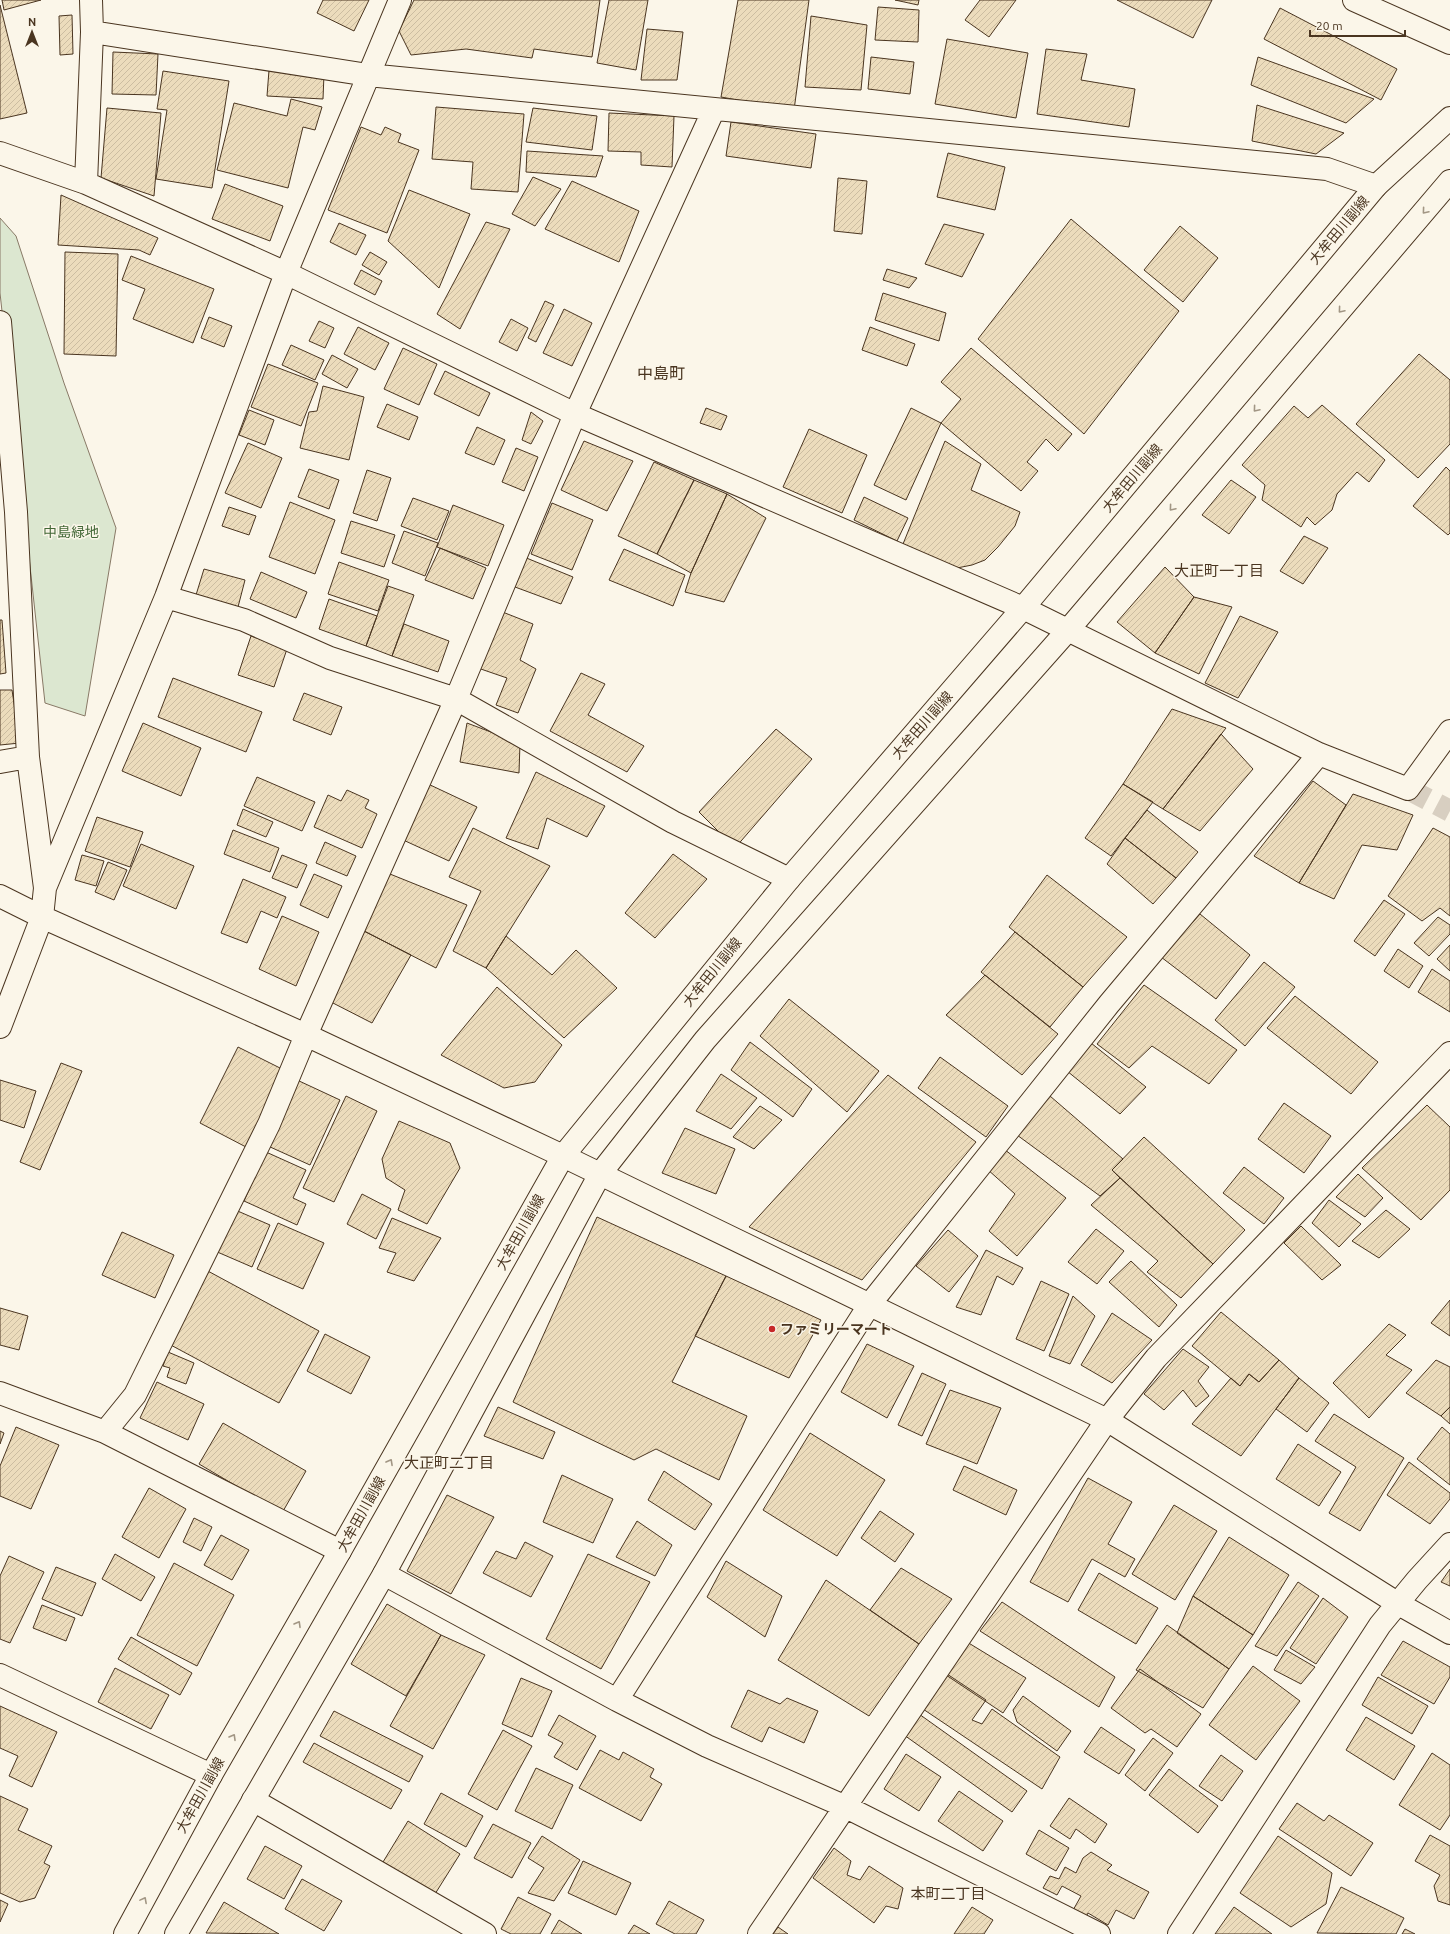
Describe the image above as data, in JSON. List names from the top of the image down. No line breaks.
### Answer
{"streets":{"street":["大牟田川副線"]},"districts":["中島町","大正町一丁目","大正町二丁目","本町二丁目"],"parks":["中島緑地"],"places":["ファミリーマート"],"scale_bar":"20 m","north":"top"}
